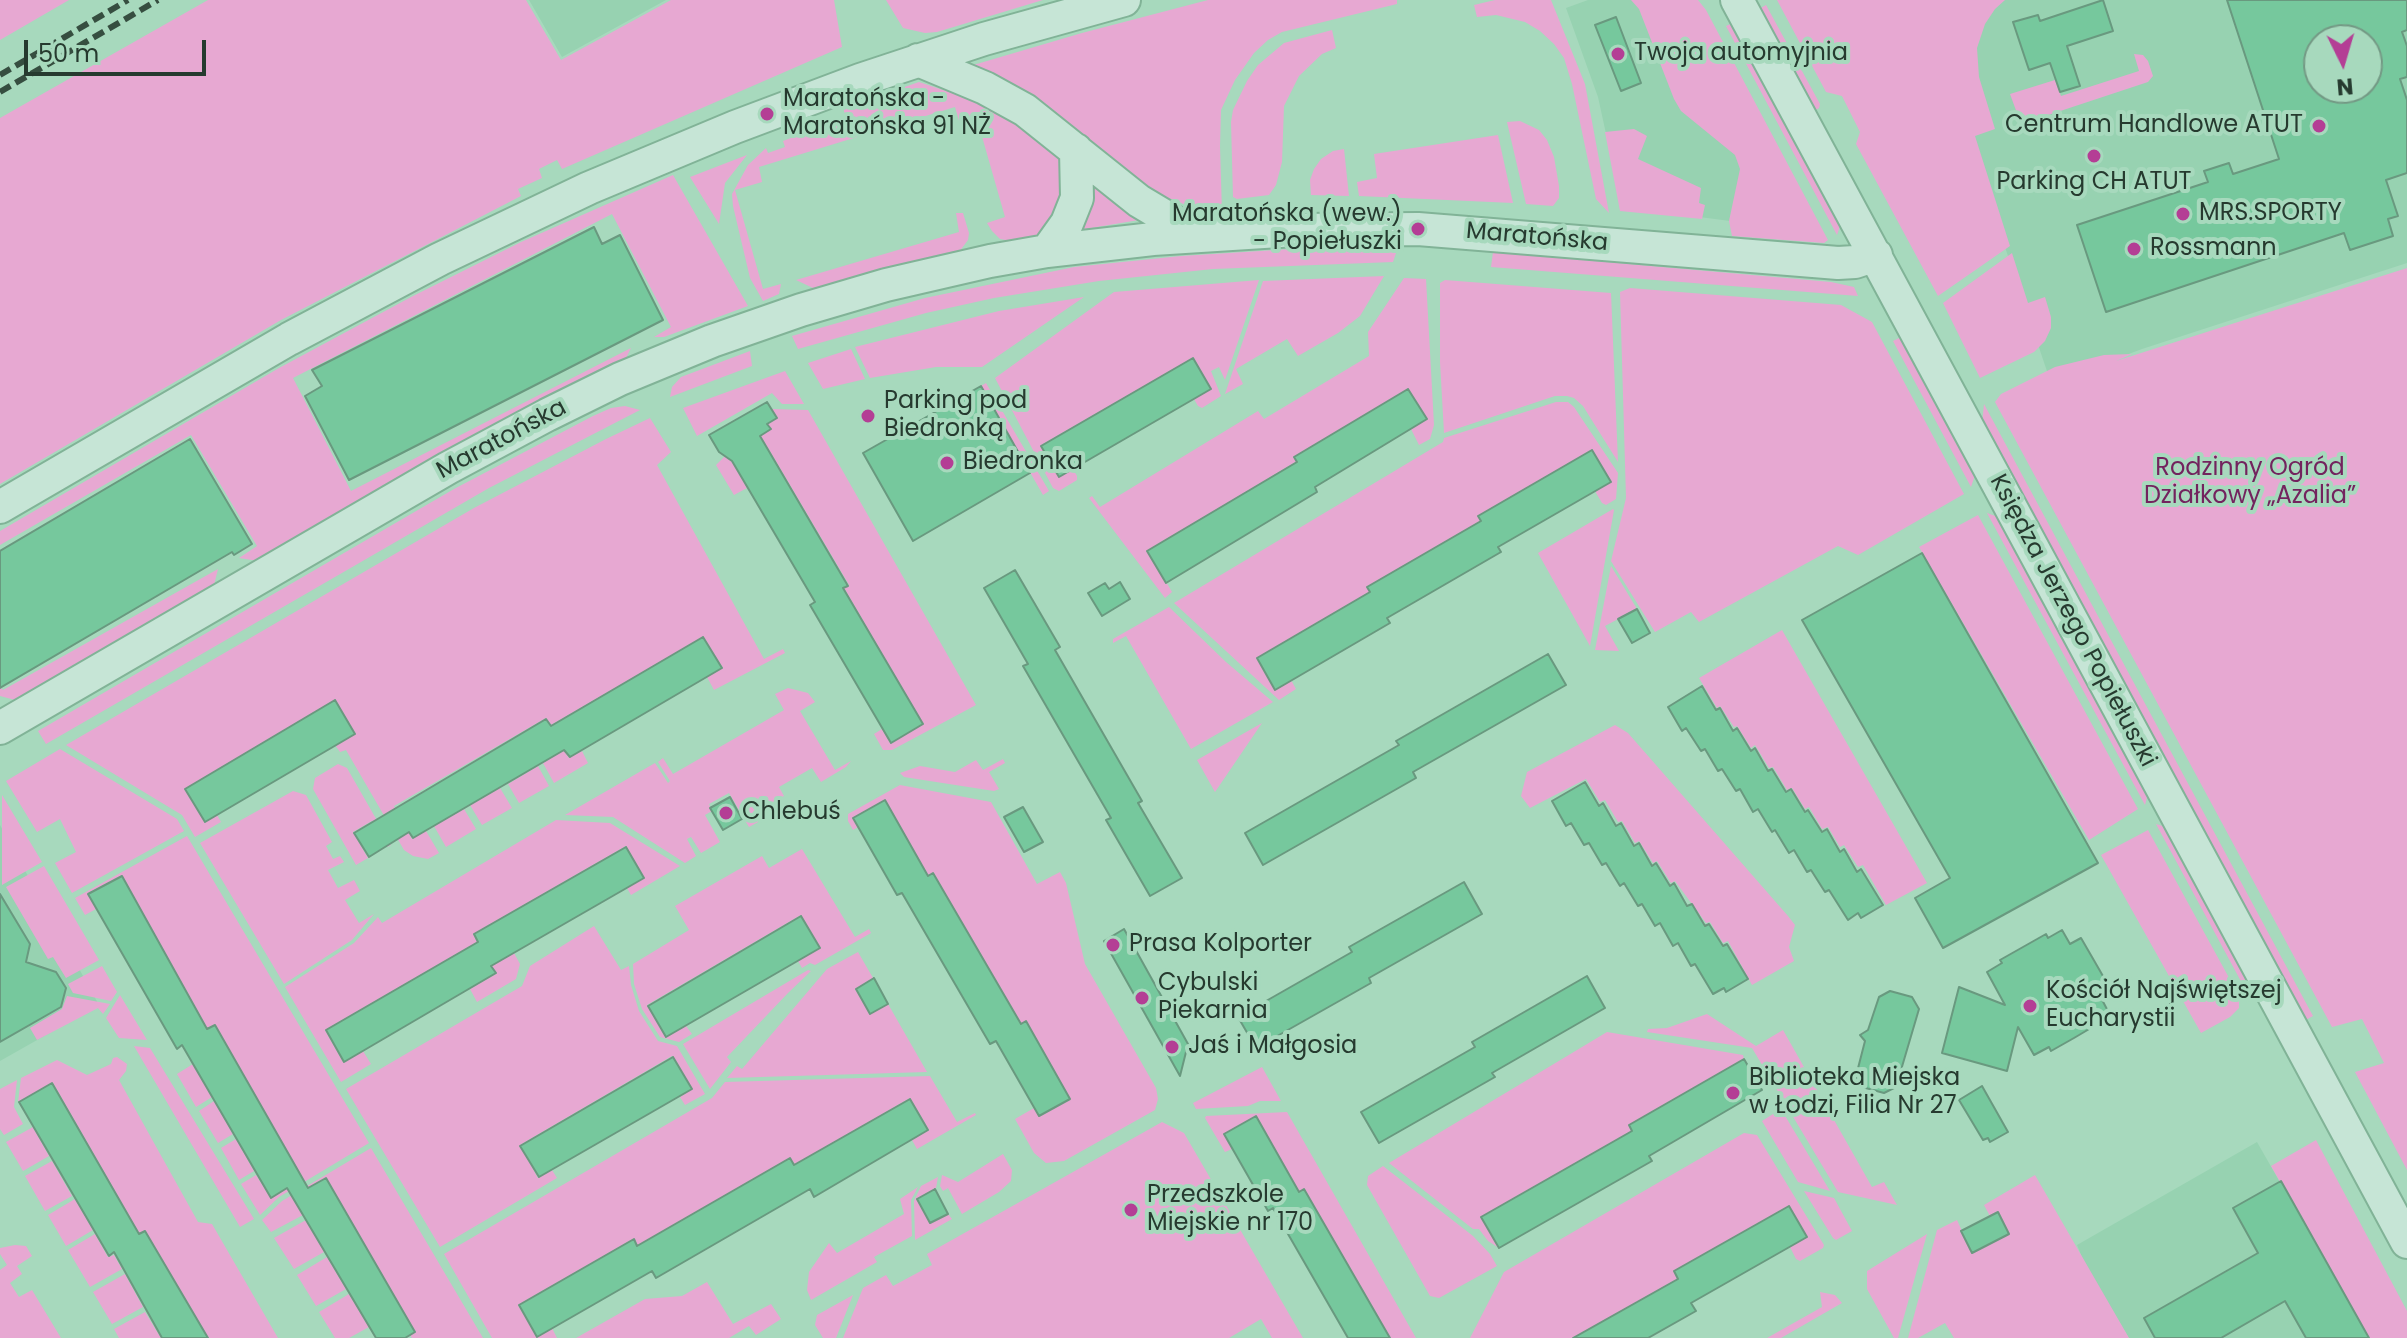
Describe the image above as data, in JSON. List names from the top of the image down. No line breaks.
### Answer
{"streets":{"street":["Maratońska","Księdza Jerzego Popiełuszki"]},"crossings":[["Maratońska","Księdza Jerzego Popiełuszki"]],"parks":["Rodzinny Ogród Działkowy „Azalia”"],"places":["Twoja automyjnia","Maratońska - Maratońska 91 NŻ","Centrum Handlowe ATUT","Parking CH ATUT","MRS.SPORTY","Maratońska (wew.) - Popiełuszki","Rossmann","Parking pod Biedronką","Biedronka","Chlebuś","Prasa Kolporter","Cybulski Piekarnia","Kościół Najświętszej Eucharystii","Jaś i Małgosia","Biblioteka Miejska w Łodzi, Filia Nr 27","Przedszkole Miejskie nr 170"],"scale_bar":"50 m","north":"bottom"}
